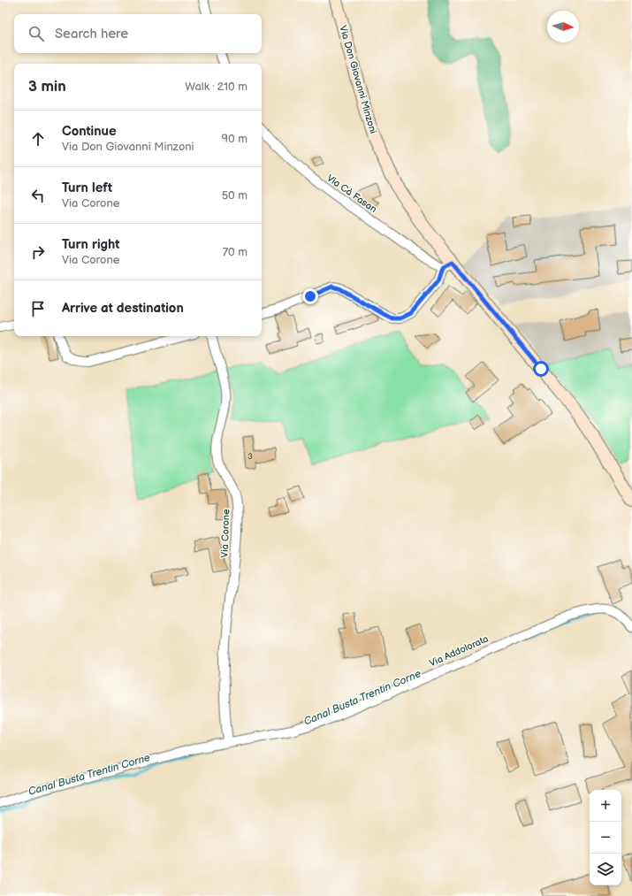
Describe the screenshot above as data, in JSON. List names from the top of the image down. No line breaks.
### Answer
{"streets":{"street":["Via Don Giovanni Minzoni","Via Cà Fasan","Via Corone","Via Addolorata"]},"crossings":[["Via Don Giovanni Minzoni","Via Cà Fasan"],["Via Corone","Via Addolorata"]],"water":["Canal Busta Trentin Corne"],"house_numbers":["3"],"north":"right","page":{"search":"Search here","heading":["3 min","Walk · 210 m"],"list":[["Continue","Via Don Giovanni Minzoni","90 m"],["Turn left","Via Corone","50 m"],["Turn right","Via Corone","70 m"],"Arrive at destination"],"map_buttons":["+","−"]}}
